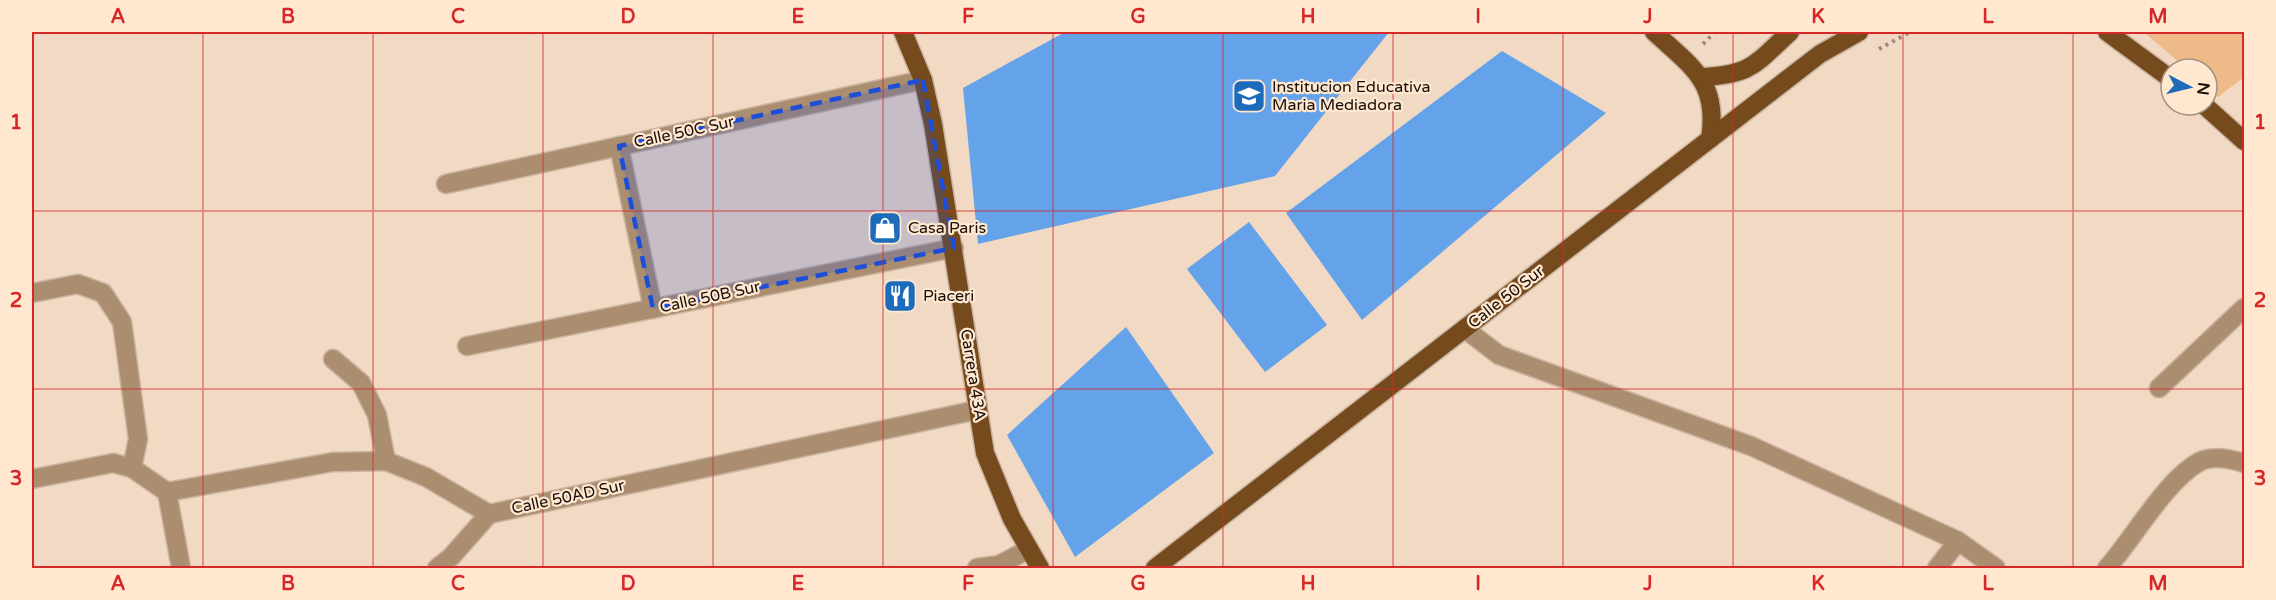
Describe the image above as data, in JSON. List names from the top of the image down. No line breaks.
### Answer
{"streets":{"main road":["Calle 50 Sur","Carrera 43A"],"street":["Calle 50C Sur","Calle 50B Sur","Calle 50AD Sur"]},"crossings":[["Calle 50C Sur","Carrera 43A"],["Calle 50B Sur","Carrera 43A"],["Carrera 43A","Calle 50AD Sur"]],"places":{"school or university":["Institucion Educativa Maria Mediadora"],"shop":["Casa Paris"],"restaurant":["Piaceri"]},"north":"right","grid":{"columns":["A","B","C","D","E","F","G","H","I","J","K","L","M"],"rows":["1","2","3"]}}
